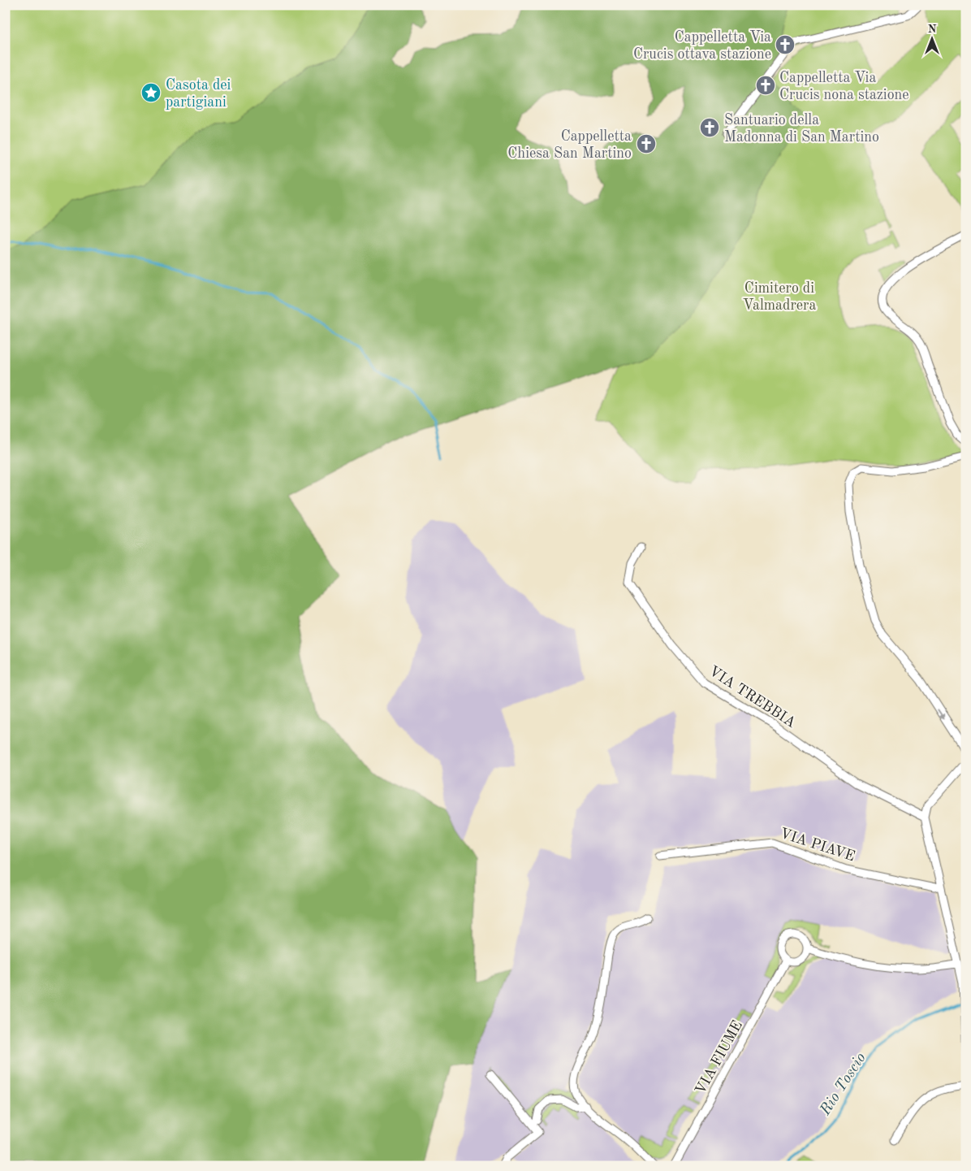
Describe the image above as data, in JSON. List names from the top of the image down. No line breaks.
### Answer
{"streets":{"street":["VIA TREBBIA","VIA PIAVE","VIA FIUME"]},"water":["Rio Toscio"],"parks":["Cimitero di Valmadrera"],"places":{"church":["Cappelletta Via Crucis ottava stazione","Cappelletta Via Crucis nona stazione","Santuario della Madonna di San Martino","Cappelletta Chiesa San Martino"],"place":["Casota dei partigiani"]},"north":"top"}
